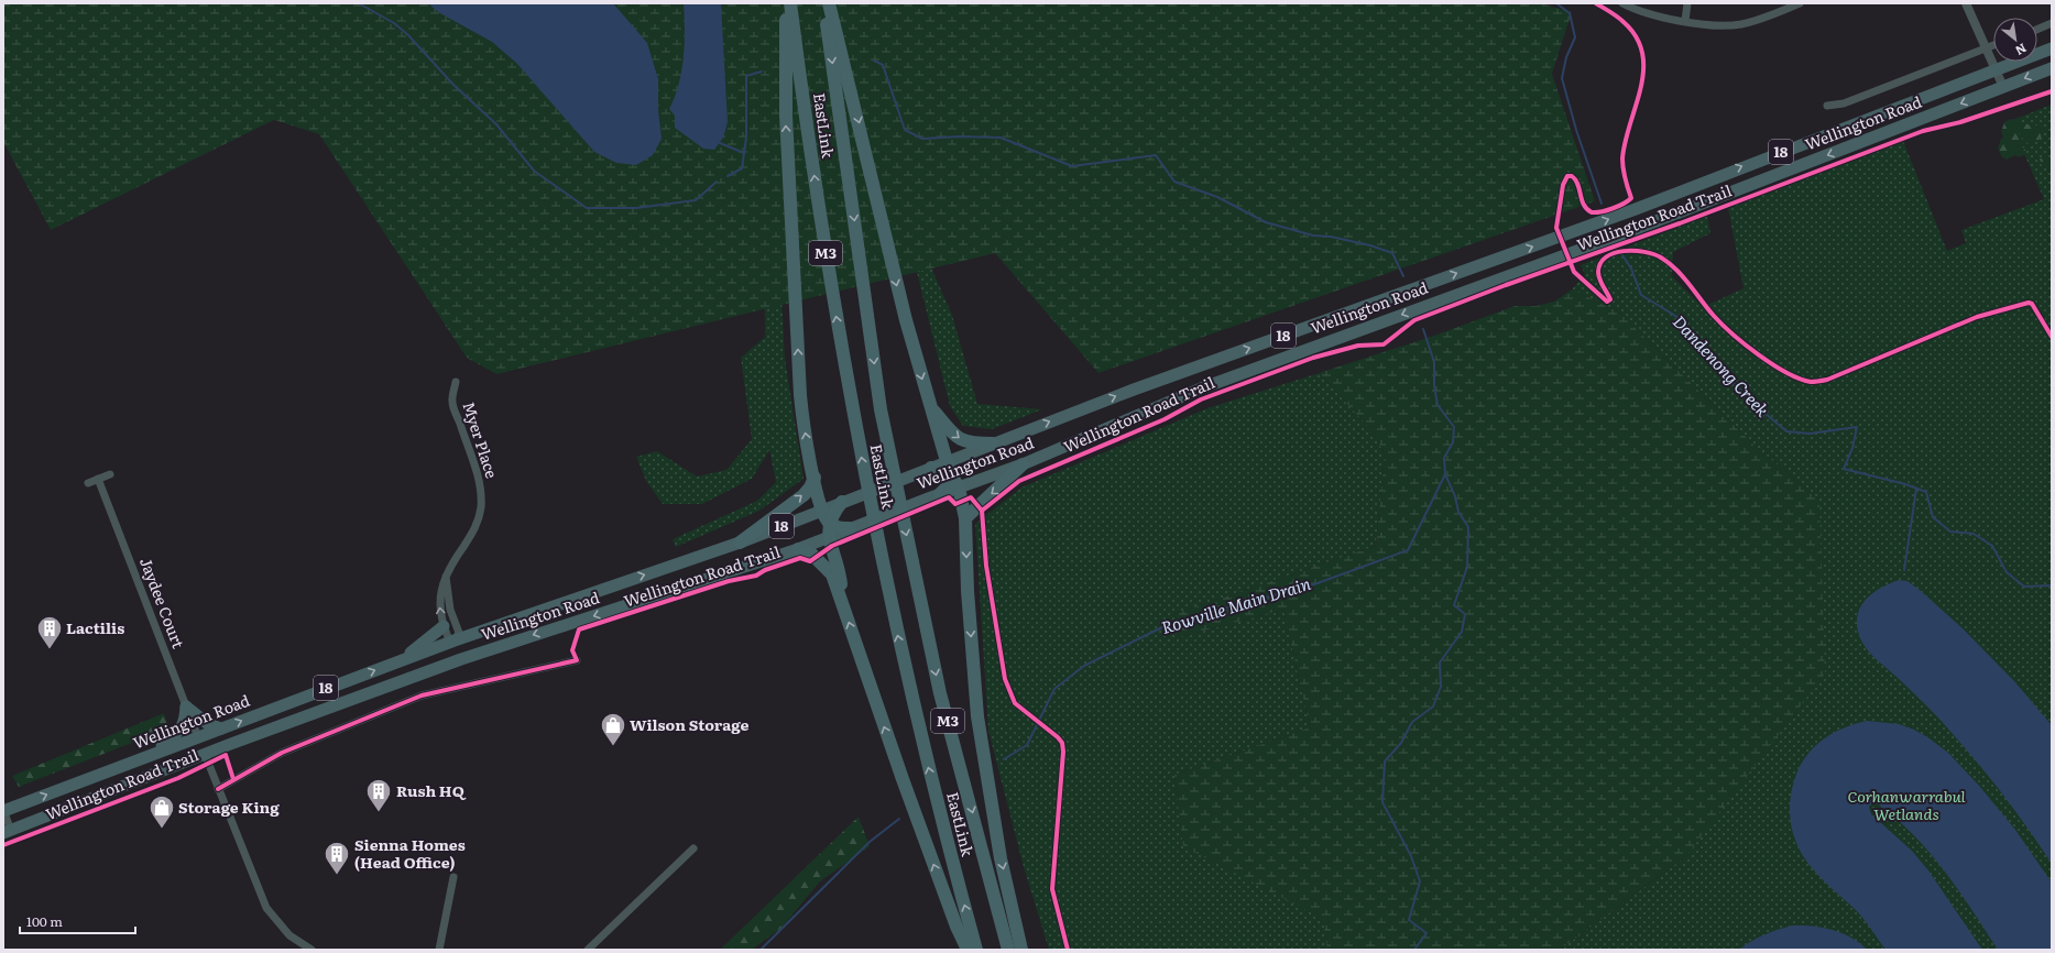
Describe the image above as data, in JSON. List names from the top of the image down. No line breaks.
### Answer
{"streets":{"highway":["Wellington Road","EastLink","18","M3"],"street":["Myer Place","Jaydee Court"],"cycle path":["Wellington Road Trail"]},"crossings":[["Wellington Road","Jaydee Court"]],"water":["Dandenong Creek","Rowville Main Drain"],"parks":["Corhanwarrabul Wetlands"],"places":{"building":["Lactilis","Rush HQ","Sienna Homes (Head Office)"],"shop":["Wilson Storage","Storage King"]},"scale_bar":"100 m","north":"bottom right"}
